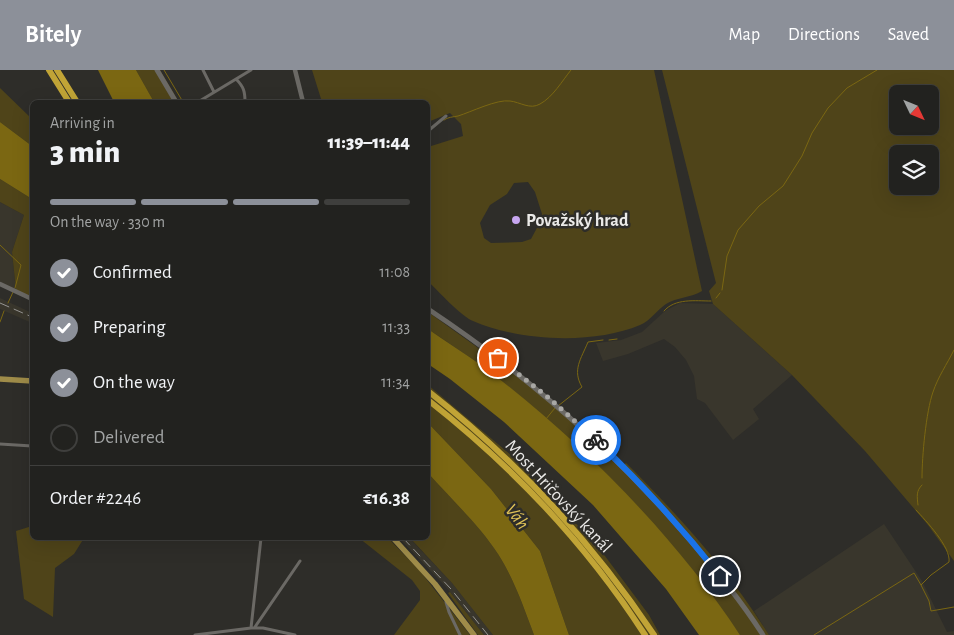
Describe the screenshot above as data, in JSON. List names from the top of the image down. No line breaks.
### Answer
{"streets":{"highway":["Most Hričovský kanál"]},"water":["Váh"],"places":["Považský hrad"],"north":"bottom right","page":{"header":"Bitely","nav":["Map","Directions","Saved"],"heading":["3 min","Arriving in","11:39–11:44"],"panel":["Order #2246","€16.38"],"bar":"On the way · 330 m","list":[["Confirmed","11:08"],["Preparing","11:33"],["On the way","11:34"],"Delivered"]}}
